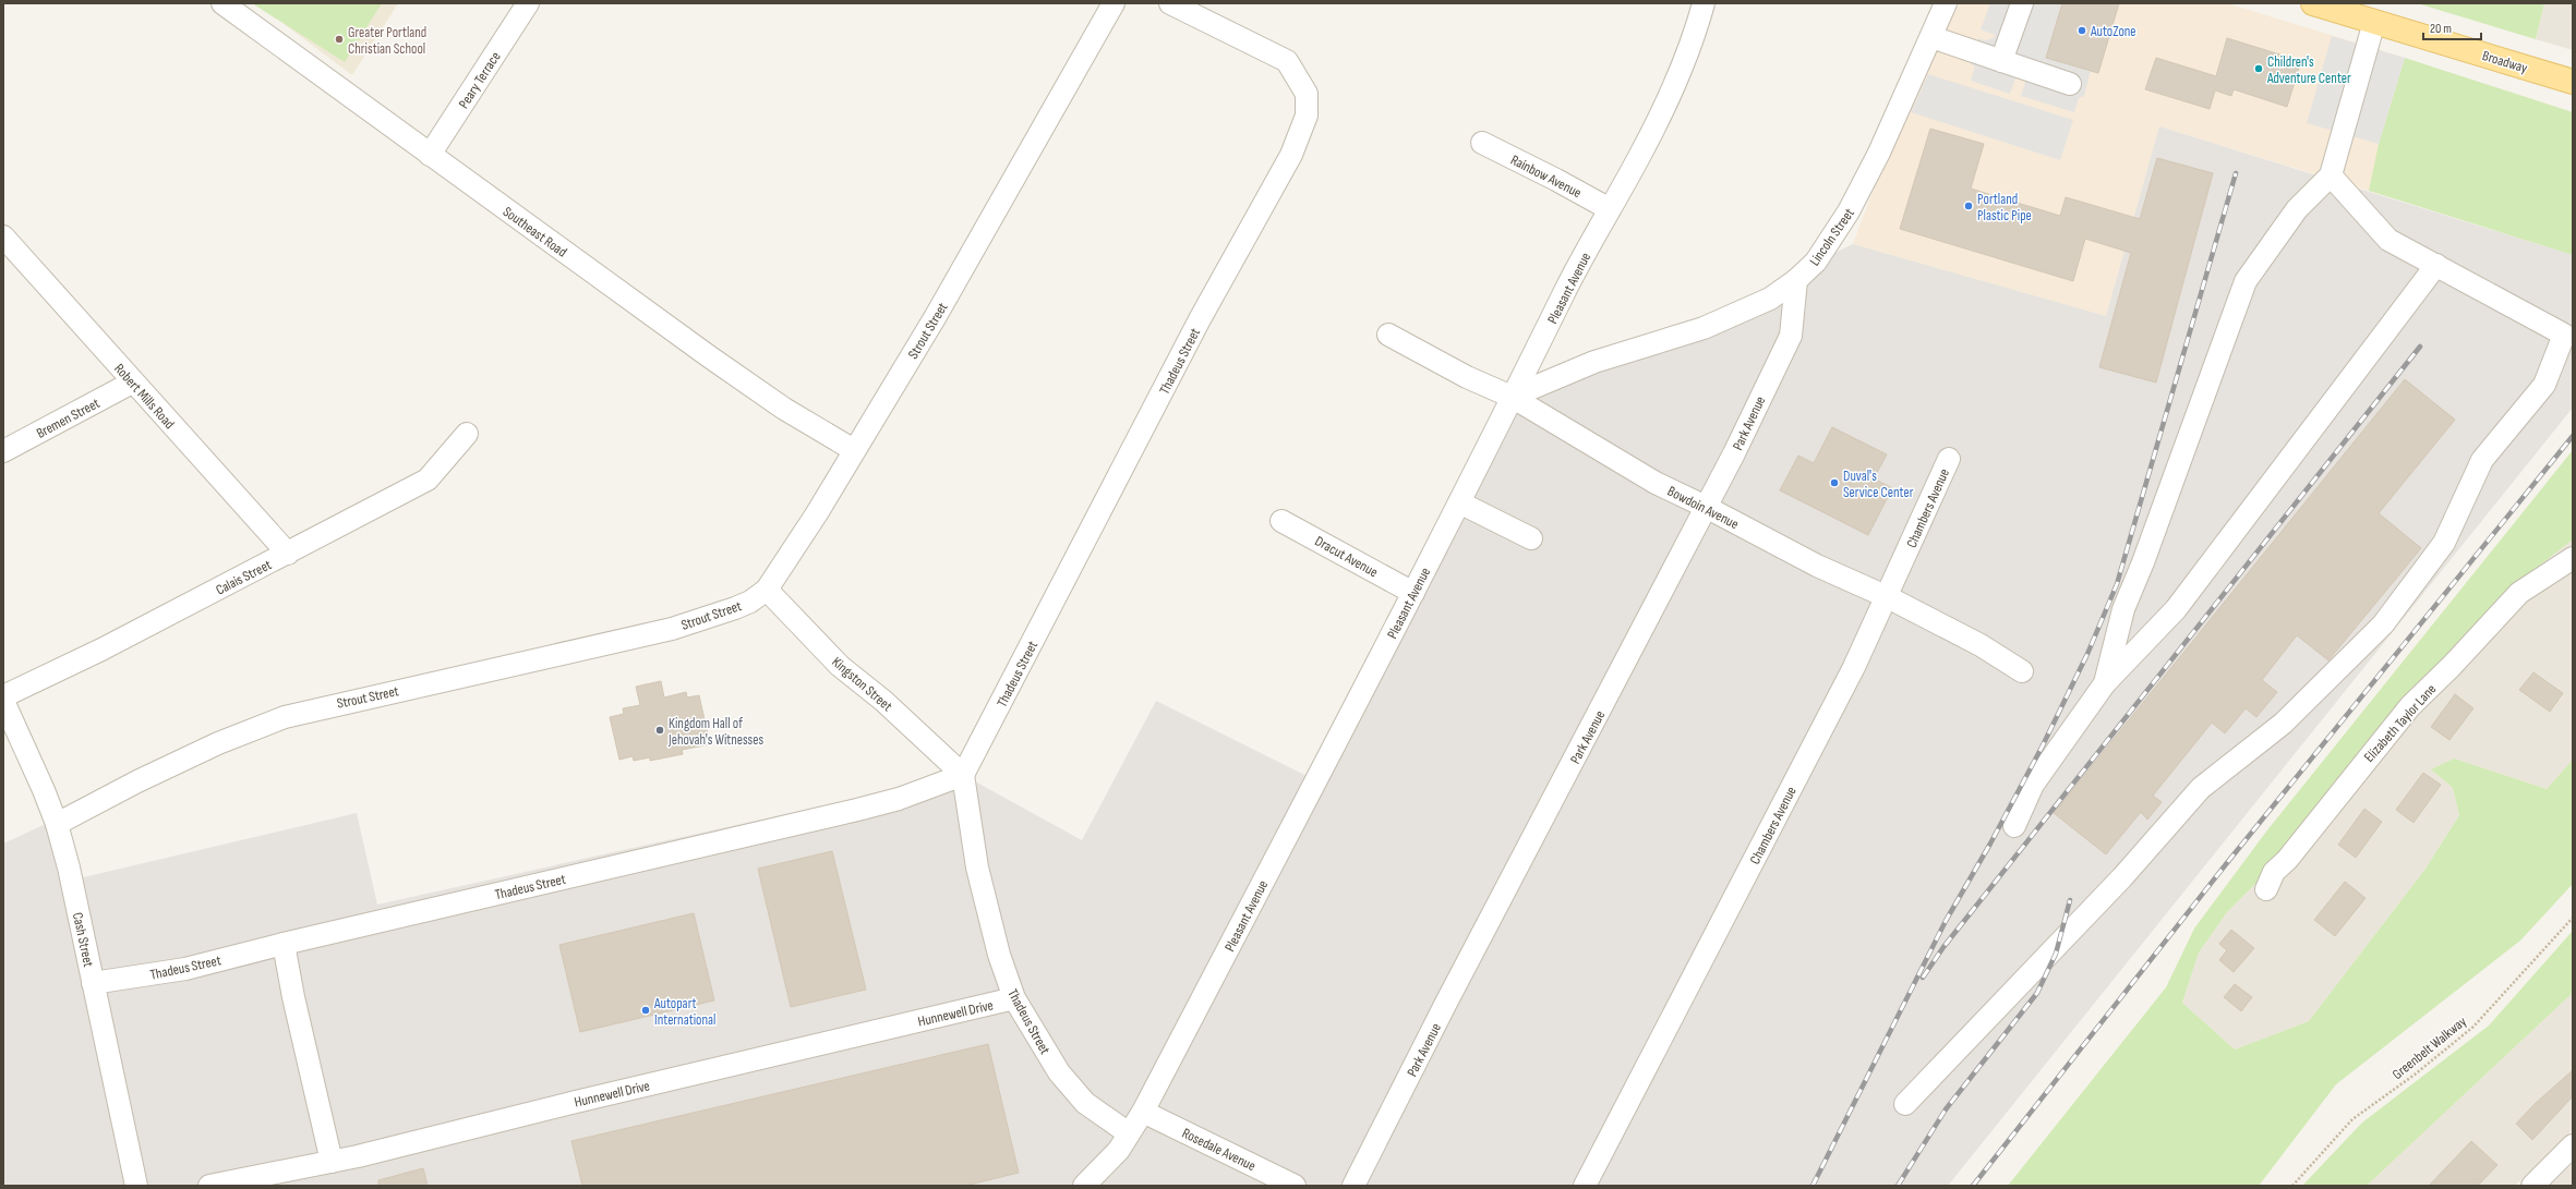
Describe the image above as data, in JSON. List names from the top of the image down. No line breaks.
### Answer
{"streets":{"main road":["Broadway"],"street":["Peary Terrace","Rainbow Avenue","Southeast Road","Lincoln Street","Pleasant Avenue","Strout Street","Thadeus Street","Robert Mills Road","Bremen Street","Park Avenue","Bowdoin Avenue","Chambers Avenue","Dracut Avenue","Calais Street","Kingston Street","Elizabeth Taylor Lane","Cash Street","Hunnewell Drive","Rosedale Avenue"],"path":["Greenbelt Walkway"]},"crossings":[["Peary Terrace","Southeast Road"],["Rainbow Avenue","Pleasant Avenue"],["Southeast Road","Strout Street"],["Lincoln Street","Pleasant Avenue"],["Lincoln Street","Park Avenue"],["Lincoln Street","Bowdoin Avenue"],["Pleasant Avenue","Thadeus Street"],["Pleasant Avenue","Bowdoin Avenue"],["Pleasant Avenue","Dracut Avenue"],["Pleasant Avenue","Rosedale Avenue"],["Strout Street","Kingston Street"],["Strout Street","Cash Street"],["Thadeus Street","Kingston Street"],["Thadeus Street","Cash Street"],["Thadeus Street","Hunnewell Drive"],["Robert Mills Road","Bremen Street"],["Robert Mills Road","Calais Street"],["Park Avenue","Bowdoin Avenue"],["Bowdoin Avenue","Chambers Avenue"]],"places":["AutoZone","Greater Portland Christian School","Children's Adventure Center","Portland Plastic Pipe","Duval's Service Center","Kingdom Hall of Jehovah's Witnesses","Autopart International"],"scale_bar":"20 m"}
